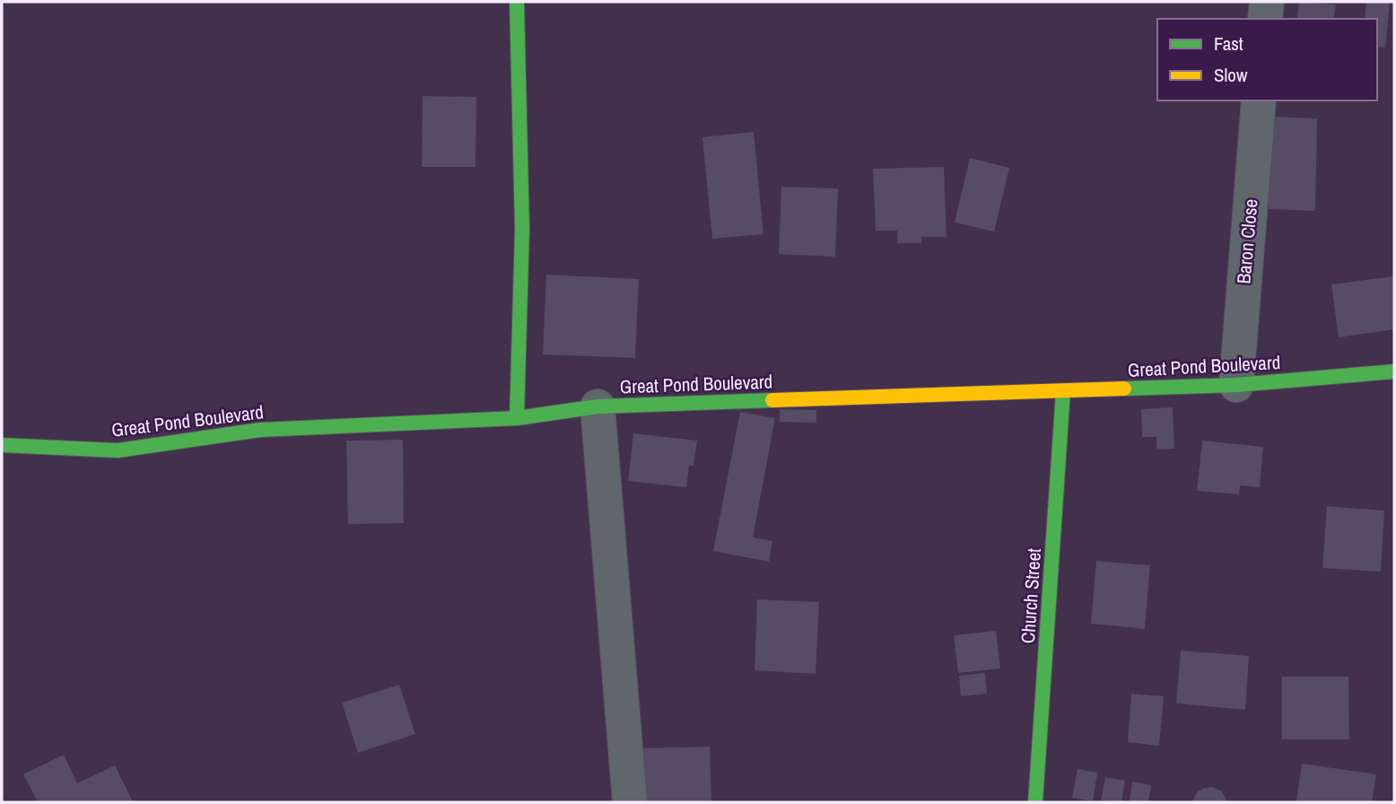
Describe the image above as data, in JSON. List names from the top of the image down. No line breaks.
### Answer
{"streets":{"street":["Baron Close","Great Pond Boulevard","Church Street"]},"crossings":[["Baron Close","Great Pond Boulevard"],["Great Pond Boulevard","Church Street"]],"legend":["Fast","Slow"]}
